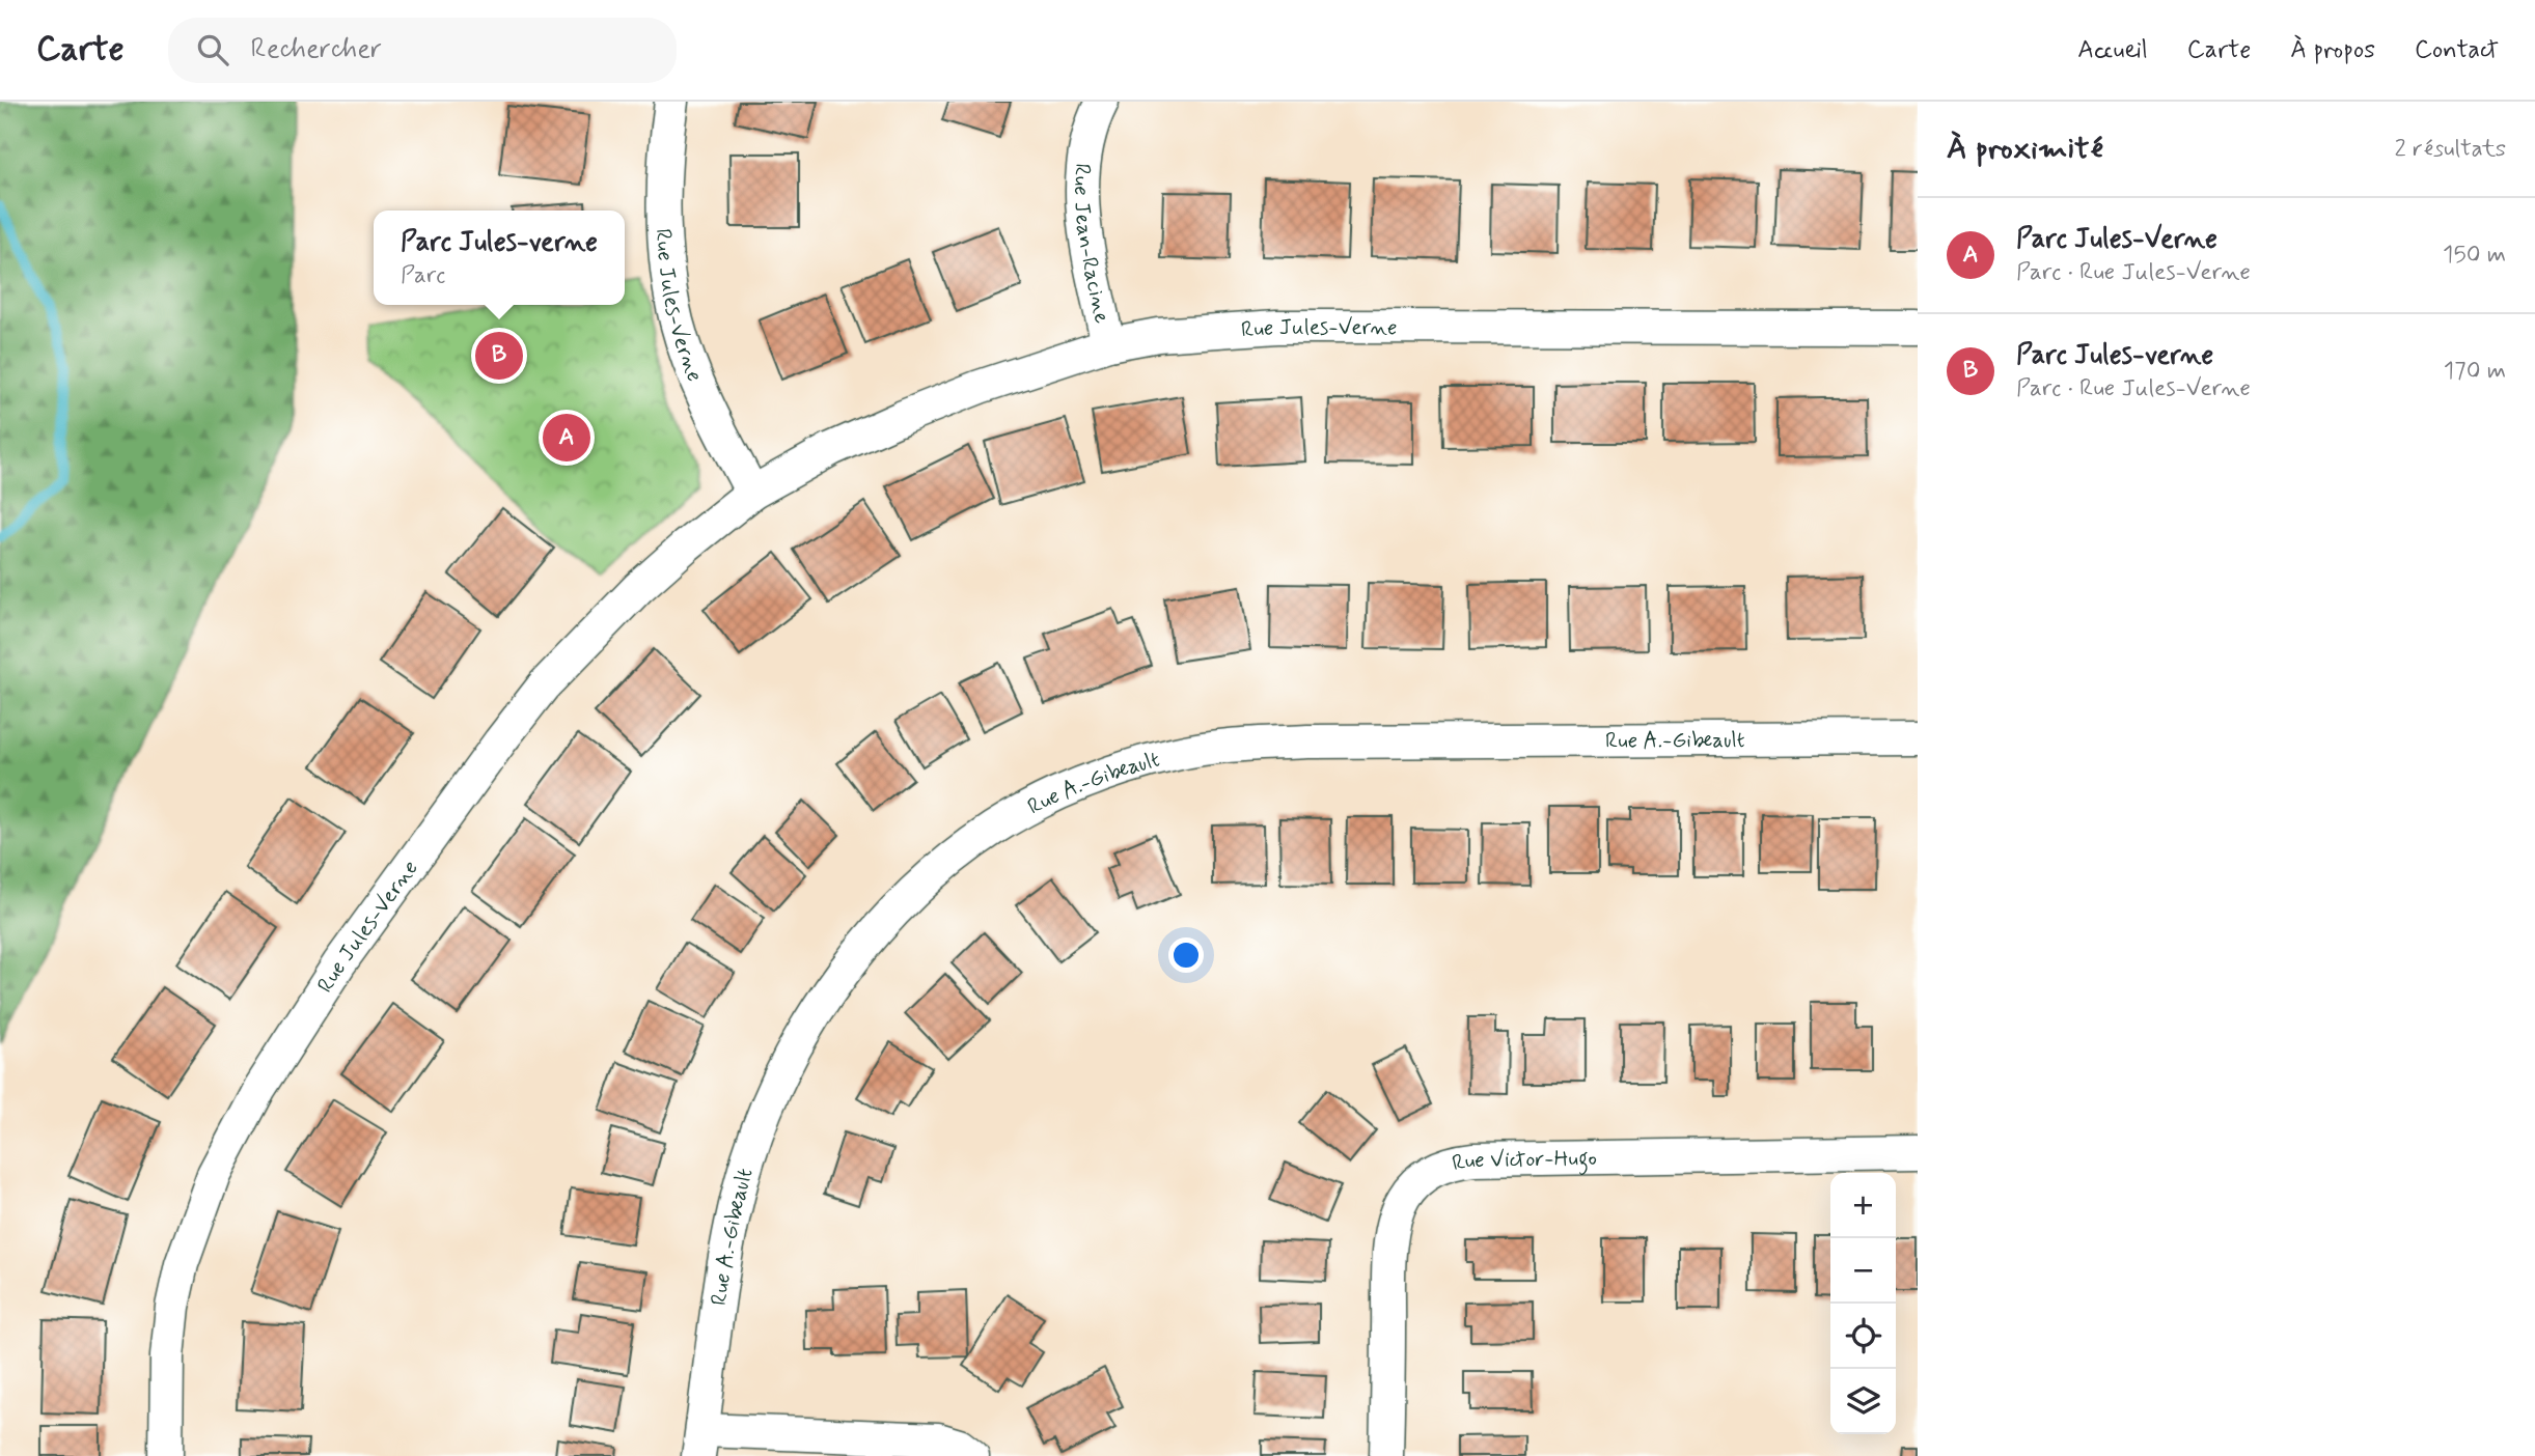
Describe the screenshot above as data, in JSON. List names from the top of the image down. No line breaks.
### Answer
{"streets":{"street":["Rue Jean-Racine","Rue Jules-Verne","Rue A.-Gibeault","Rue Victor-Hugo"]},"crossings":[["Rue Jean-Racine","Rue Jules-Verne"]],"page":{"header":"Carte","search":"Rechercher","nav":["Accueil","Carte","À propos","Contact"],"heading":["À proximité","2 résultats"],"list":[{"mark":"A","name":"Parc Jules-Verne","note":"Parc · Rue Jules-Verne","value":"150 m"},{"mark":"B","name":"Parc Jules-verne","note":"Parc · Rue Jules-Verne","value":"170 m"}],"popup":["Parc Jules-verne","Parc"],"pins":["B","A"],"map_buttons":["+","−"]}}
